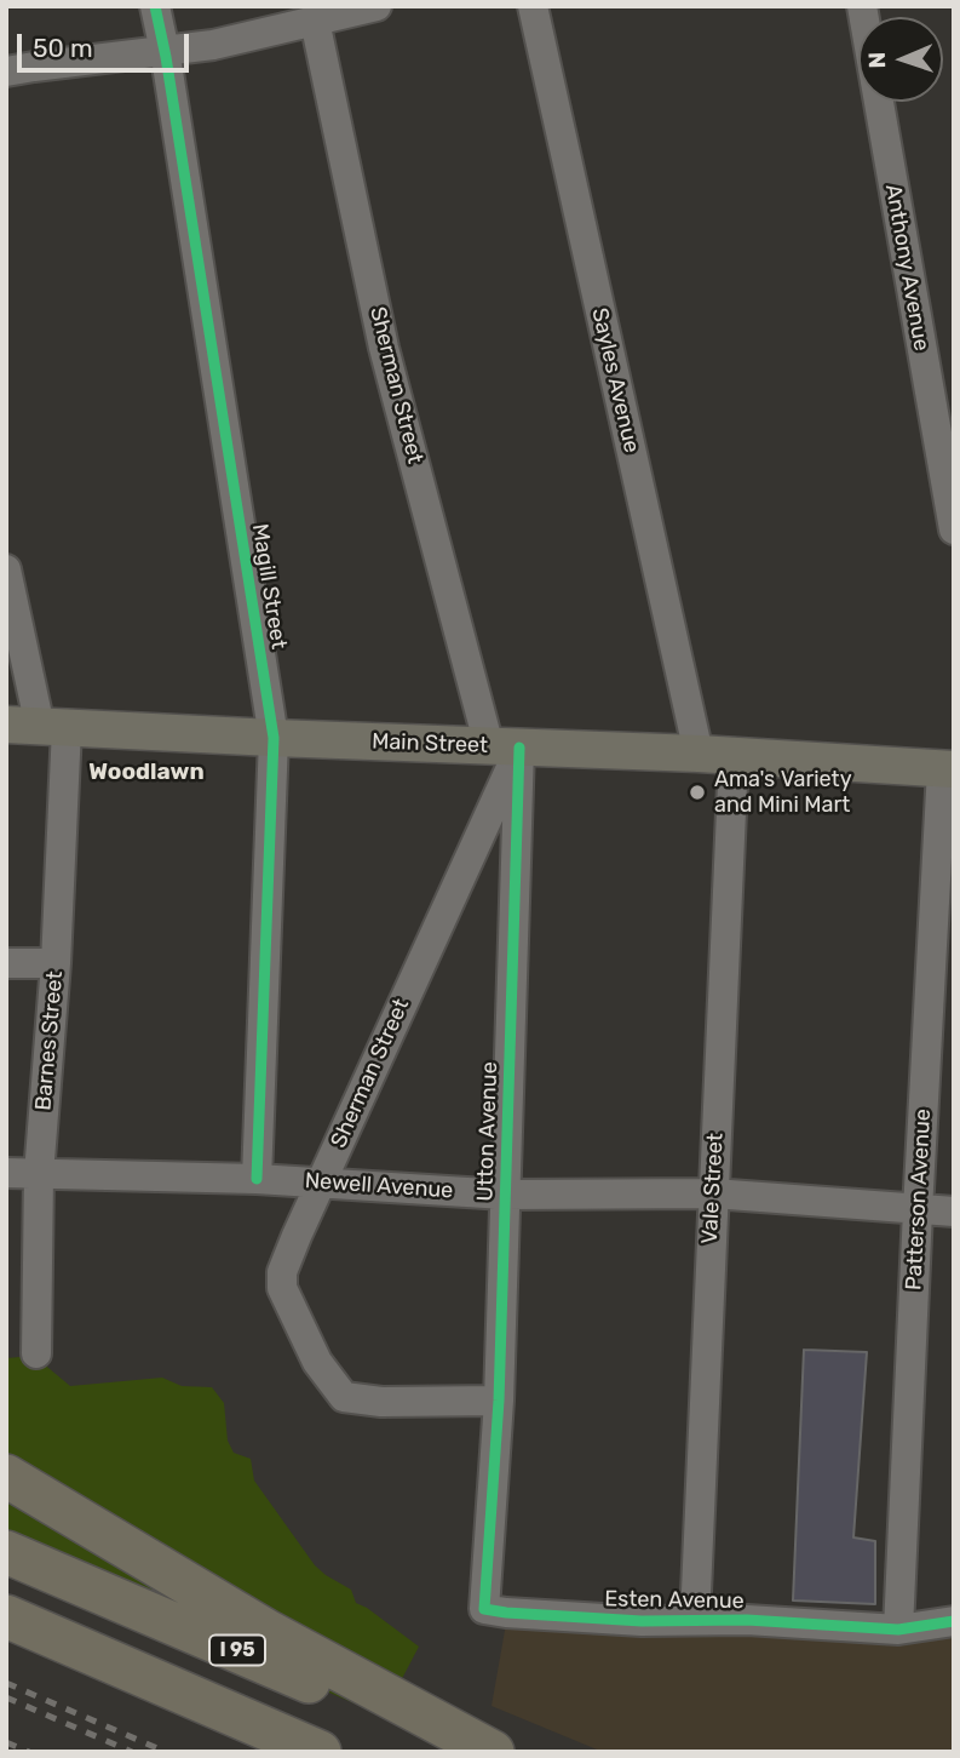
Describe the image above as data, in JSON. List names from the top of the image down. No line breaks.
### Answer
{"streets":{"highway":["I 95"],"main road":["Main Street"],"street":["Anthony Avenue","Sayles Avenue","Sherman Street","Magill Street","Barnes Street","Utton Avenue","Newell Avenue","Vale Street","Patterson Avenue","Esten Avenue"]},"crossings":[["Sayles Avenue","Main Street"],["Sayles Avenue","Vale Street"],["Sherman Street","Main Street"],["Sherman Street","Utton Avenue"],["Sherman Street","Newell Avenue"],["Magill Street","Main Street"],["Magill Street","Newell Avenue"],["Main Street","Barnes Street"],["Main Street","Utton Avenue"],["Main Street","Vale Street"],["Main Street","Patterson Avenue"],["Barnes Street","Newell Avenue"],["Utton Avenue","Newell Avenue"],["Utton Avenue","Esten Avenue"],["Newell Avenue","Vale Street"],["Newell Avenue","Patterson Avenue"],["Vale Street","Esten Avenue"],["Patterson Avenue","Esten Avenue"]],"districts":["Woodlawn"],"places":["Ama's Variety and Mini Mart"],"scale_bar":"50 m","north":"left"}
